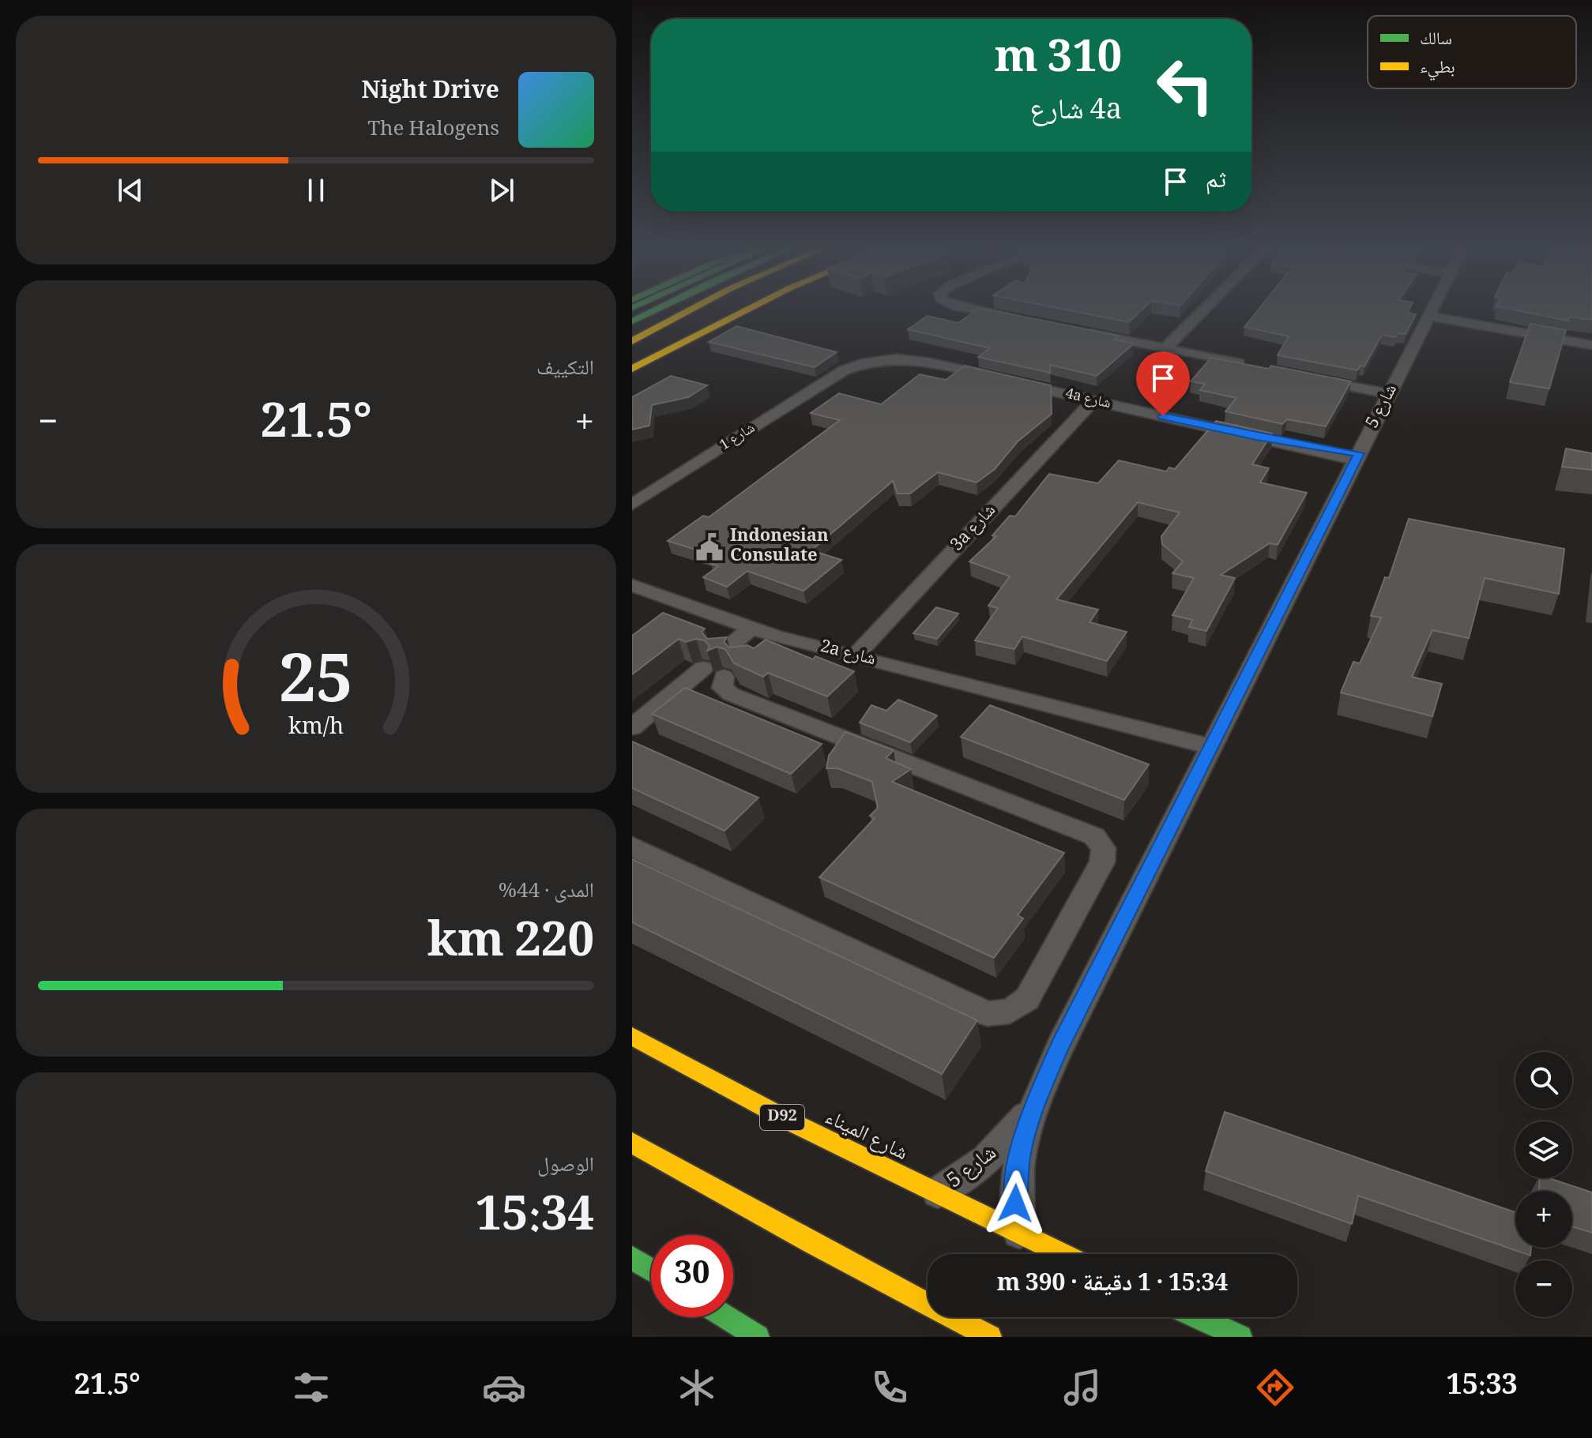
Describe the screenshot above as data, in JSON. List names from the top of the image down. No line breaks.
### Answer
{"streets":{"main road":["D92","شارع الميناء"],"street":["4a شارع","شارع 5","شارع 1","3a شارع","2a شارع"]},"crossings":[["4a شارع","شارع 5"],["4a شارع","شارع 1"],["4a شارع","3a شارع"],["شارع 5","2a شارع"],["شارع 5","شارع الميناء"],["3a شارع","2a شارع"]],"places":{"public building":["Indonesian Consulate"]},"legend":["سالك","بطيء"],"page":{"turn":["310 m","4a شارع"],"song":["Night Drive","The Halogens"],"then":"ثم","tile":["التكييف",["المدى · 44%","220 km"],["الوصول","15:34"]],"heat":["−","21.5°","+"],"map_buttons":["+","−"],"limit":"30","trip":"15:34 · 1 دقيقة · 390 m","tabs":["15:33","21.5°"],"gauge":["25","km/h"]}}
